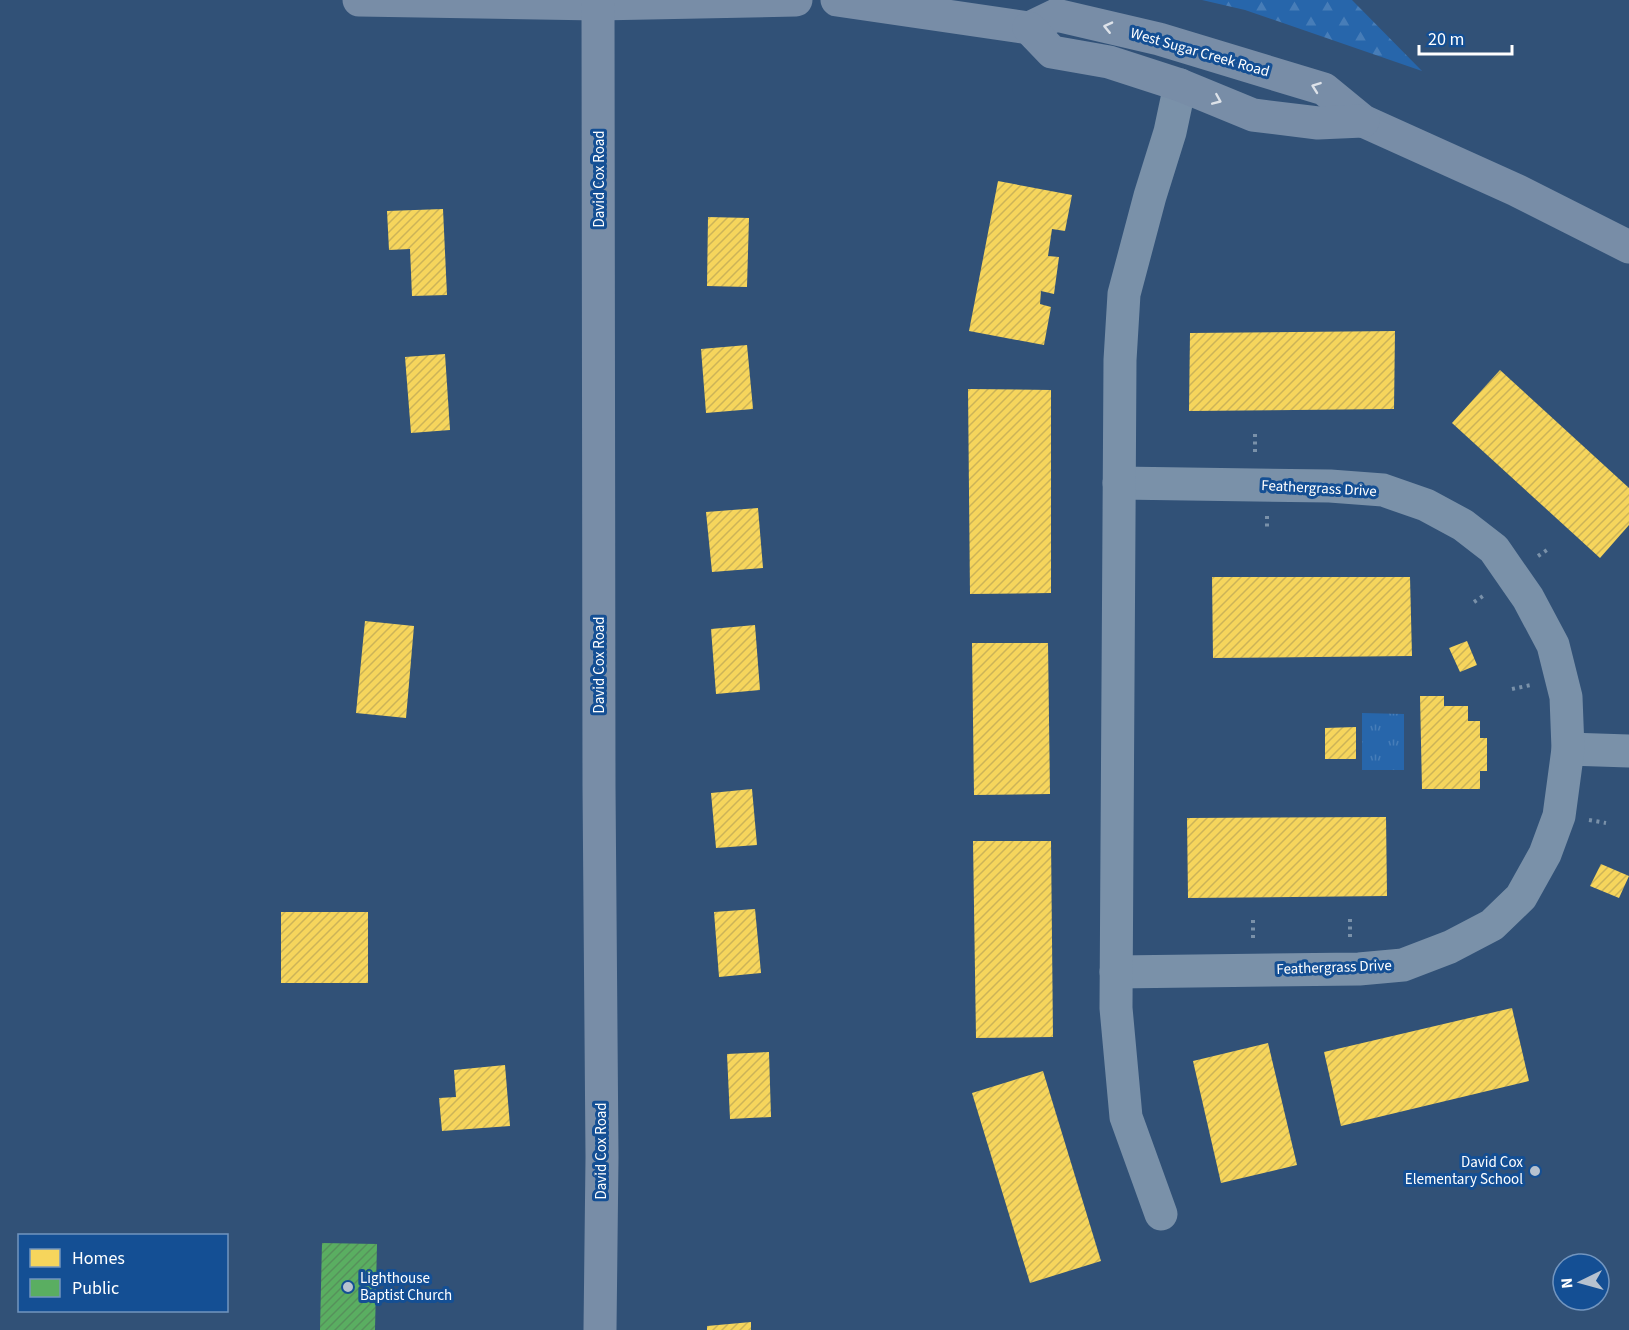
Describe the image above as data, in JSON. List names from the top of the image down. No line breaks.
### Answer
{"streets":{"main road":["West Sugar Creek Road","David Cox Road"],"street":["Feathergrass Drive"]},"places":["David Cox Elementary School","Lighthouse Baptist Church"],"legend":["Homes","Public"],"scale_bar":"20 m","north":"left"}
